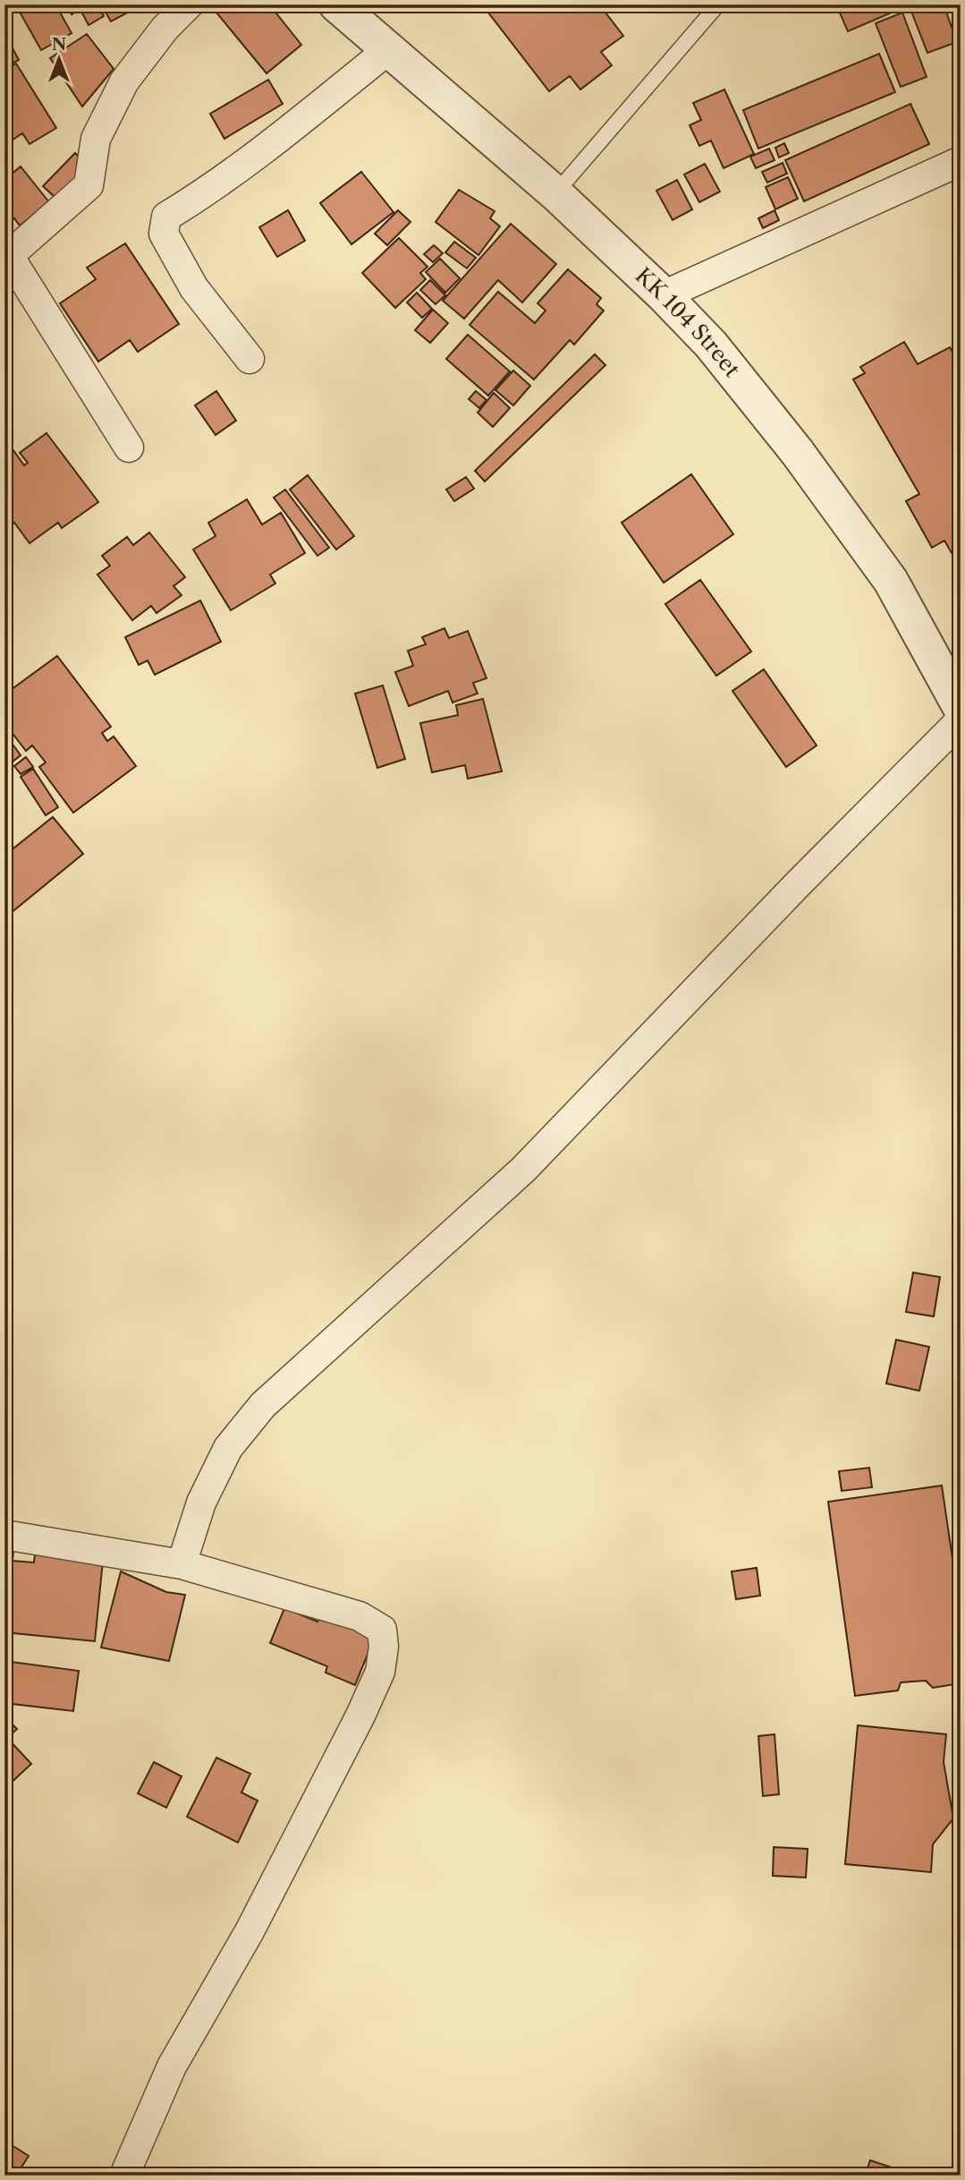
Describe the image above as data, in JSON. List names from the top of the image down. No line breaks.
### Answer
{"streets":{"street":["KK 104 Street"]},"north":"top"}
